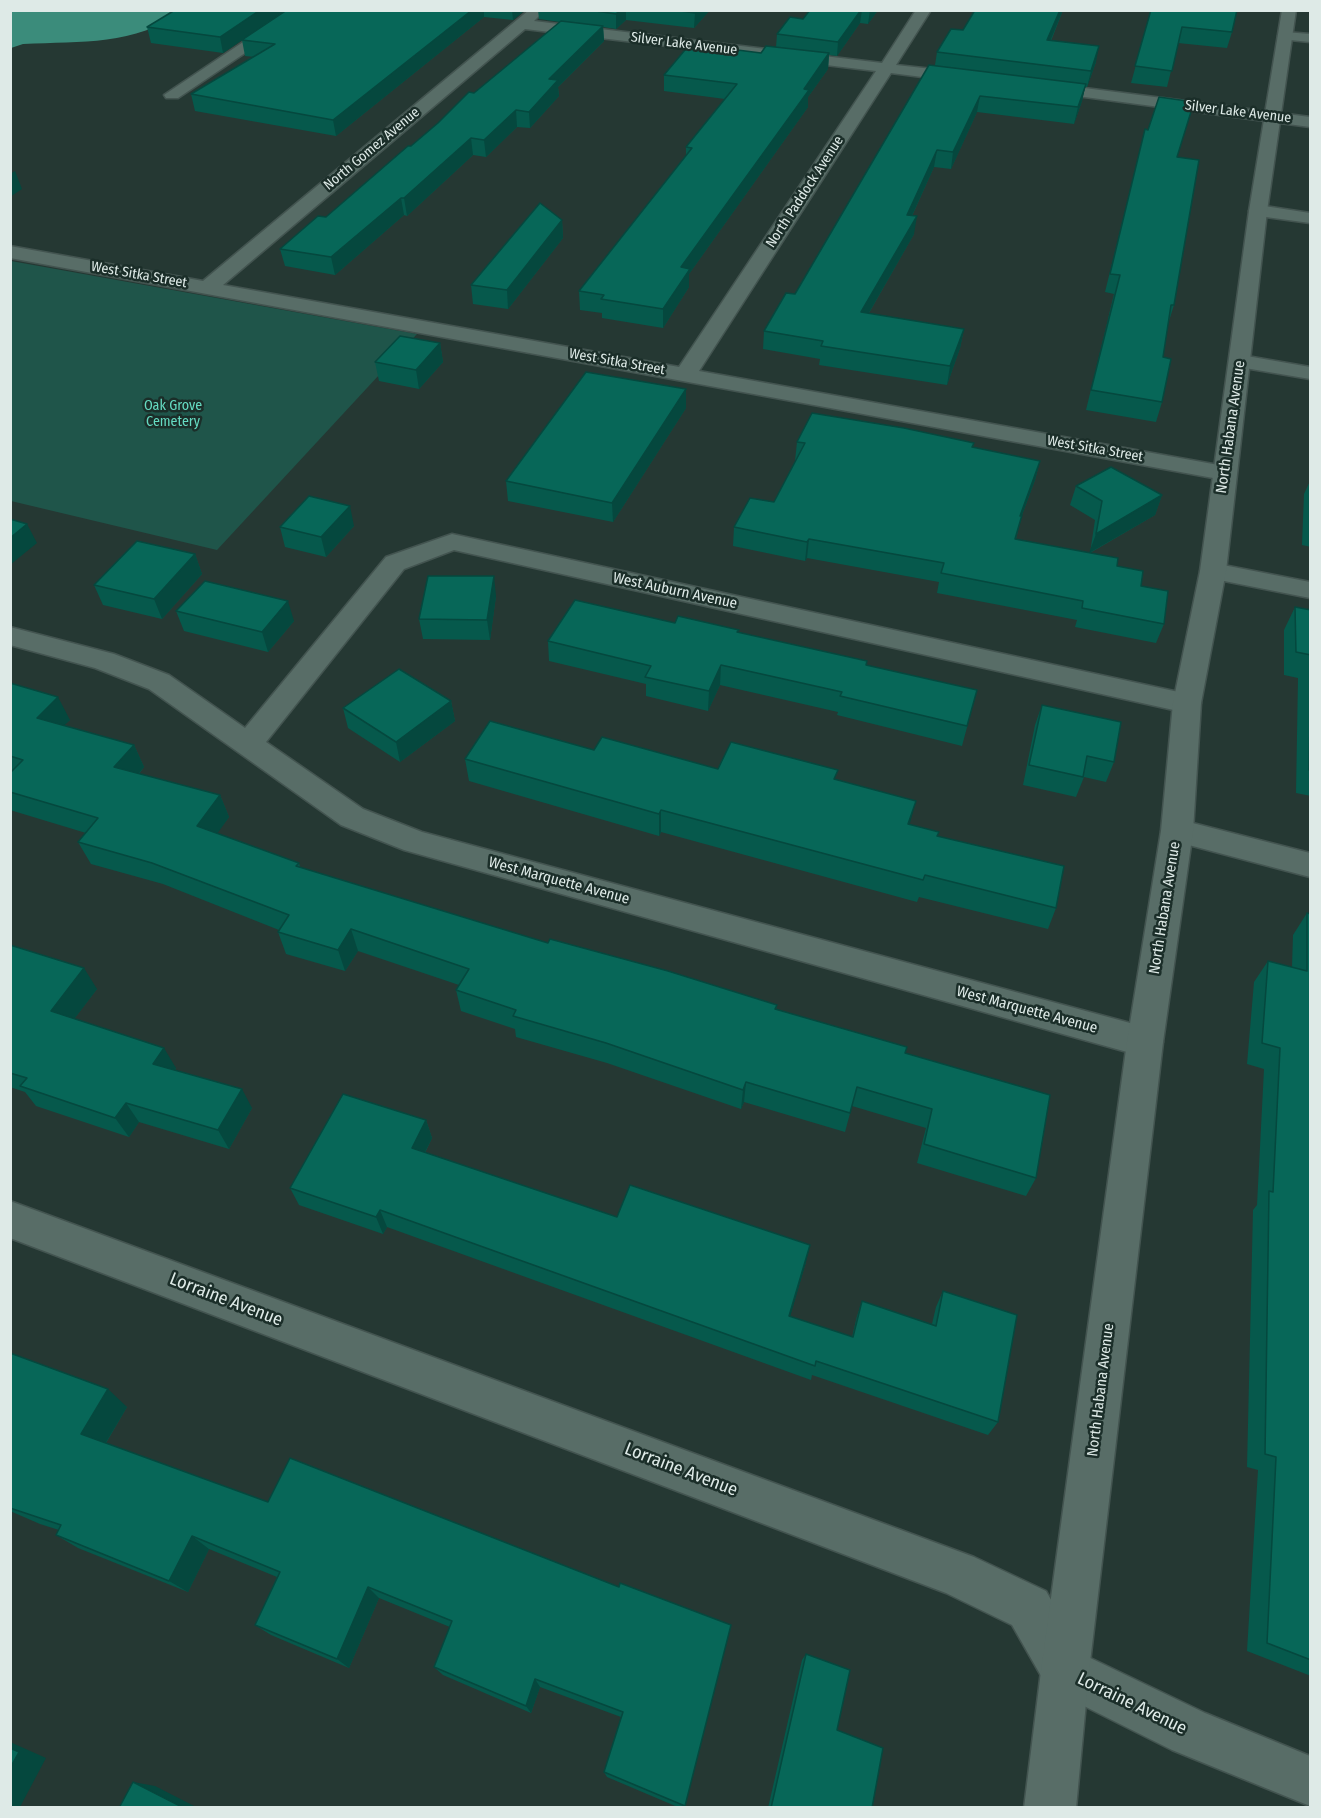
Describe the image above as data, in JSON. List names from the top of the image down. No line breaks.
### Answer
{"streets":{"street":["Silver Lake Avenue","North Gomez Avenue","North Paddock Avenue","West Sitka Street","North Habana Avenue","West Auburn Avenue","West Marquette Avenue","Lorraine Avenue"]},"crossings":[["Silver Lake Avenue","North Gomez Avenue"],["Silver Lake Avenue","North Paddock Avenue"],["Silver Lake Avenue","North Habana Avenue"],["North Gomez Avenue","West Sitka Street"],["North Paddock Avenue","West Sitka Street"],["West Sitka Street","North Habana Avenue"],["North Habana Avenue","West Auburn Avenue"],["North Habana Avenue","West Marquette Avenue"],["North Habana Avenue","Lorraine Avenue"],["West Auburn Avenue","West Marquette Avenue"]],"parks":["Oak Grove Cemetery"]}
